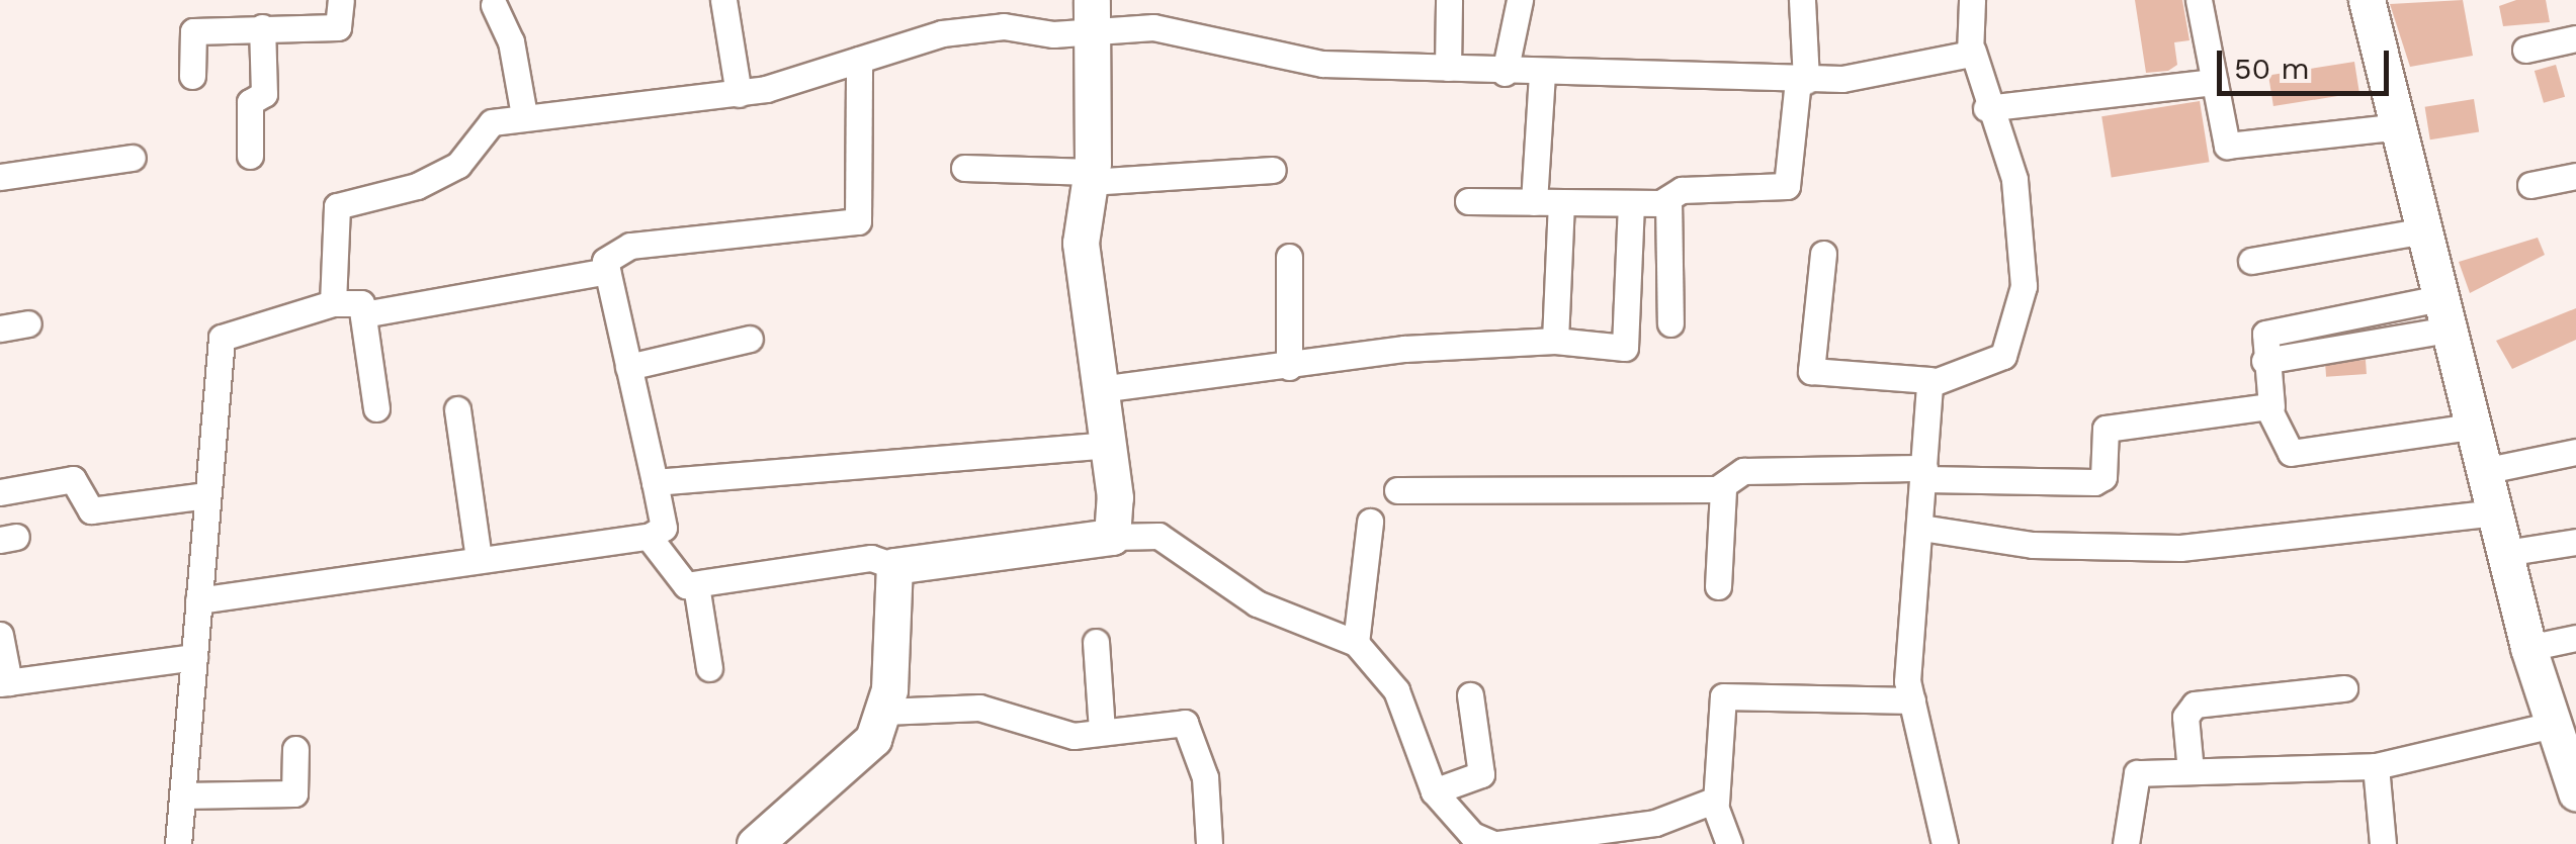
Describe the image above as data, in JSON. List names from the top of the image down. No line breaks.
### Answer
{"scale_bar":"50 m"}
